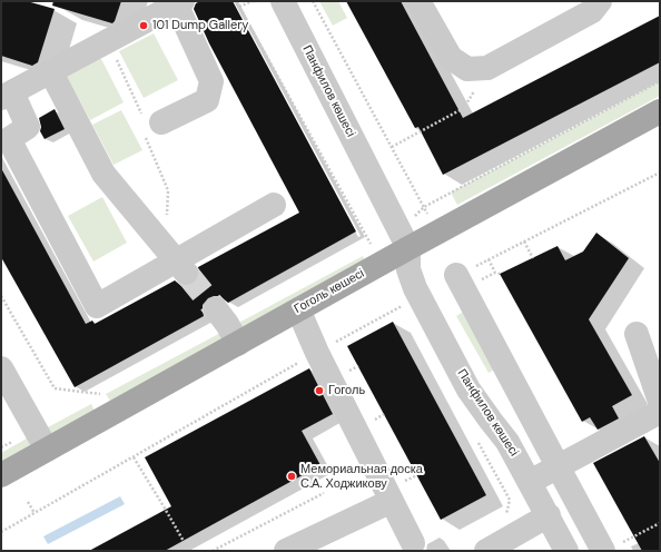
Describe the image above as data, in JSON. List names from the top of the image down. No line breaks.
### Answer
{"streets":{"main road":["Гоголь көшесі"],"street":["Панфилов көшесі"]},"crossings":[["Панфилов көшесі","Гоголь көшесі"]],"places":["101 Dump Gallery","Гоголь","Мемориальная доска С.А. Ходжикову"]}
